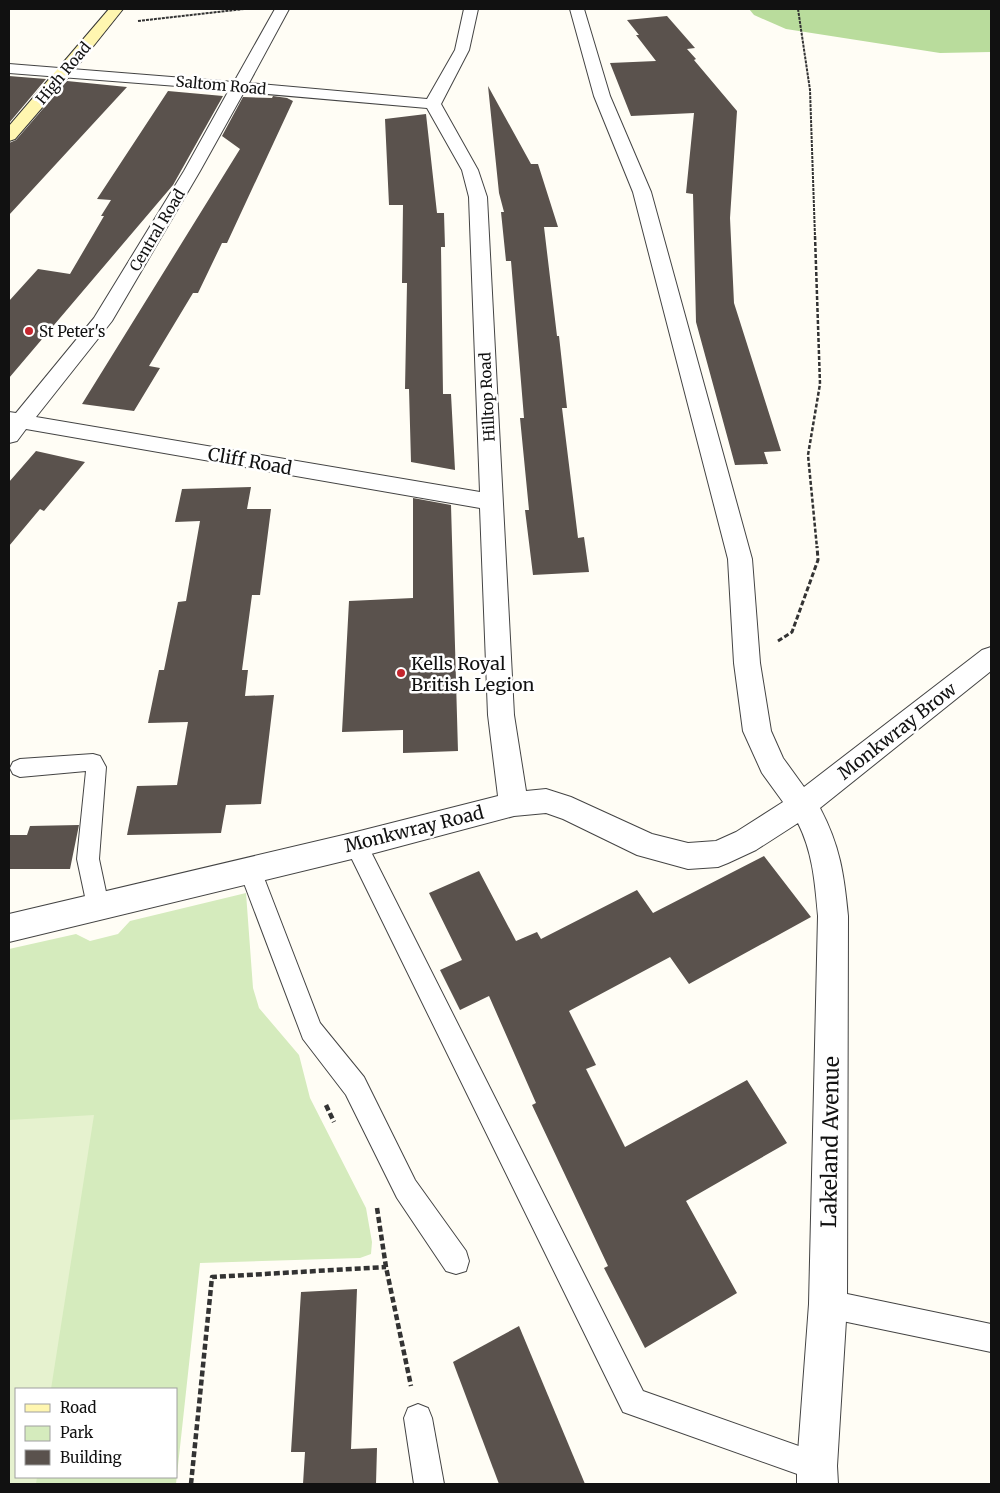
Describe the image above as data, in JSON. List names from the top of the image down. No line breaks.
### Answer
{"streets":{"street":["High Road","Saltom Road","Central Road","Hilltop Road","Cliff Road","Monkwray Brow","Monkwray Road","Lakeland Avenue"]},"crossings":[["High Road","Saltom Road"],["Saltom Road","Central Road"],["Saltom Road","Hilltop Road"],["Central Road","Cliff Road"],["Hilltop Road","Cliff Road"],["Hilltop Road","Monkwray Road"],["Monkwray Brow","Monkwray Road"],["Monkwray Brow","Lakeland Avenue"],["Monkwray Road","Lakeland Avenue"]],"places":["St Peter's","Kells Royal British Legion"],"legend":["Road","Park","Building"]}
